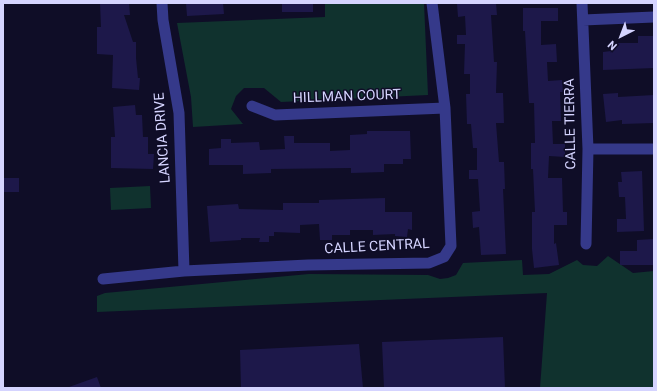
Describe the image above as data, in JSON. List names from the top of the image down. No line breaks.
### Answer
{"streets":{"street":["HILLMAN COURT","CALLE TIERRA","LANCIA DRIVE","CALLE CENTRAL"]},"crossings":[["HILLMAN COURT","CALLE CENTRAL"],["LANCIA DRIVE","CALLE CENTRAL"]],"north":"bottom left"}
